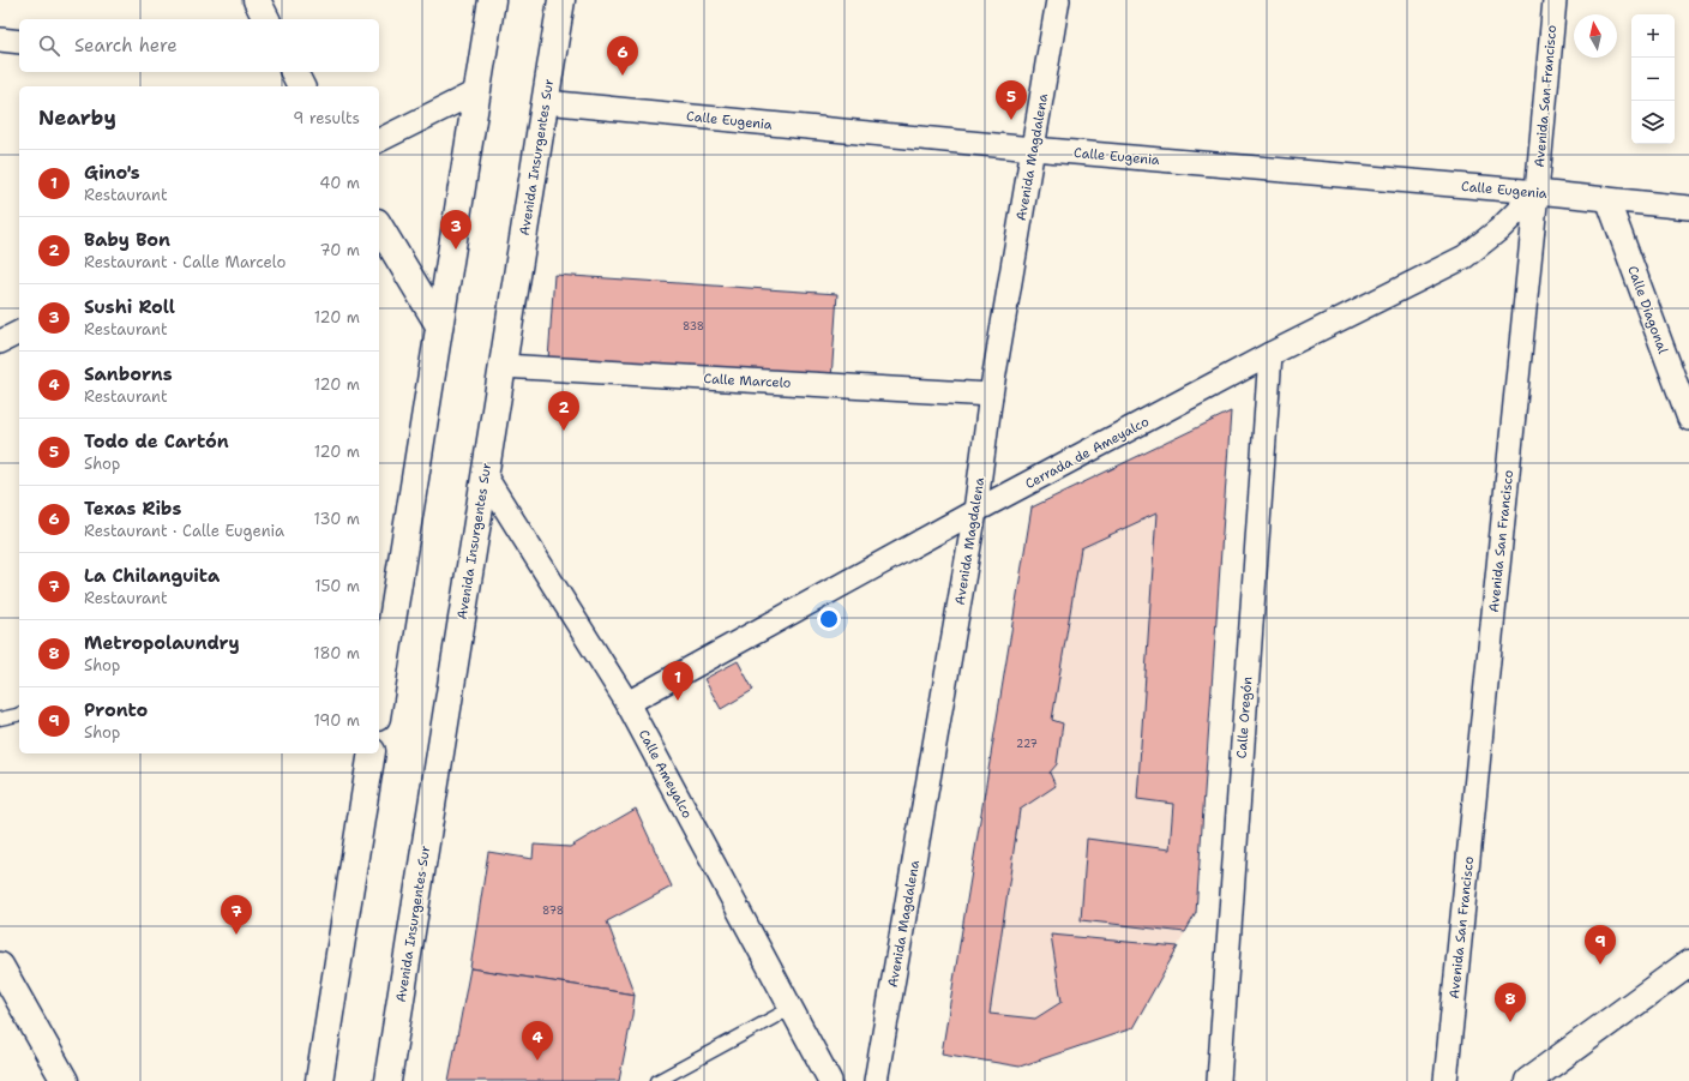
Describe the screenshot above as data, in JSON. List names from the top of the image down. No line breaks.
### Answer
{"streets":{"main road":["Avenida Insurgentes Sur"],"street":["Avenida San Francisco","Calle Eugenia","Avenida Magdalena","Calle Diagonal","Calle Marcelo","Cerrada de Ameyalco","Calle Oregón","Calle Ameyalco"]},"crossings":[["Avenida San Francisco","Calle Eugenia"],["Avenida San Francisco","Cerrada de Ameyalco"],["Calle Eugenia","Avenida Insurgentes Sur"],["Calle Eugenia","Avenida Magdalena"],["Calle Eugenia","Calle Diagonal"],["Calle Eugenia","Cerrada de Ameyalco"],["Avenida Insurgentes Sur","Calle Marcelo"],["Avenida Insurgentes Sur","Calle Ameyalco"],["Avenida Magdalena","Calle Marcelo"],["Avenida Magdalena","Cerrada de Ameyalco"],["Cerrada de Ameyalco","Calle Oregón"],["Cerrada de Ameyalco","Calle Ameyalco"]],"house_numbers":["838","227","878"],"north":"top","page":{"map_buttons":["+","−"],"search":"Search here","pins":["6","5","3","2","1","7","9","8","4"],"heading":["Nearby","9 results"],"list":[{"mark":"1","name":"Gino's","note":"Restaurant","value":"40 m"},{"mark":"2","name":"Baby Bon","note":"Restaurant · Calle Marcelo","value":"70 m"},{"mark":"3","name":"Sushi Roll","note":"Restaurant","value":"120 m"},{"mark":"4","name":"Sanborns","note":"Restaurant","value":"120 m"},{"mark":"5","name":"Todo de Cartón","note":"Shop","value":"120 m"},{"mark":"6","name":"Texas Ribs","note":"Restaurant · Calle Eugenia","value":"130 m"},{"mark":"7","name":"La Chilanguita","note":"Restaurant","value":"150 m"},{"mark":"8","name":"Metropolaundry","note":"Shop","value":"180 m"},{"mark":"9","name":"Pronto","note":"Shop","value":"190 m"}]}}
